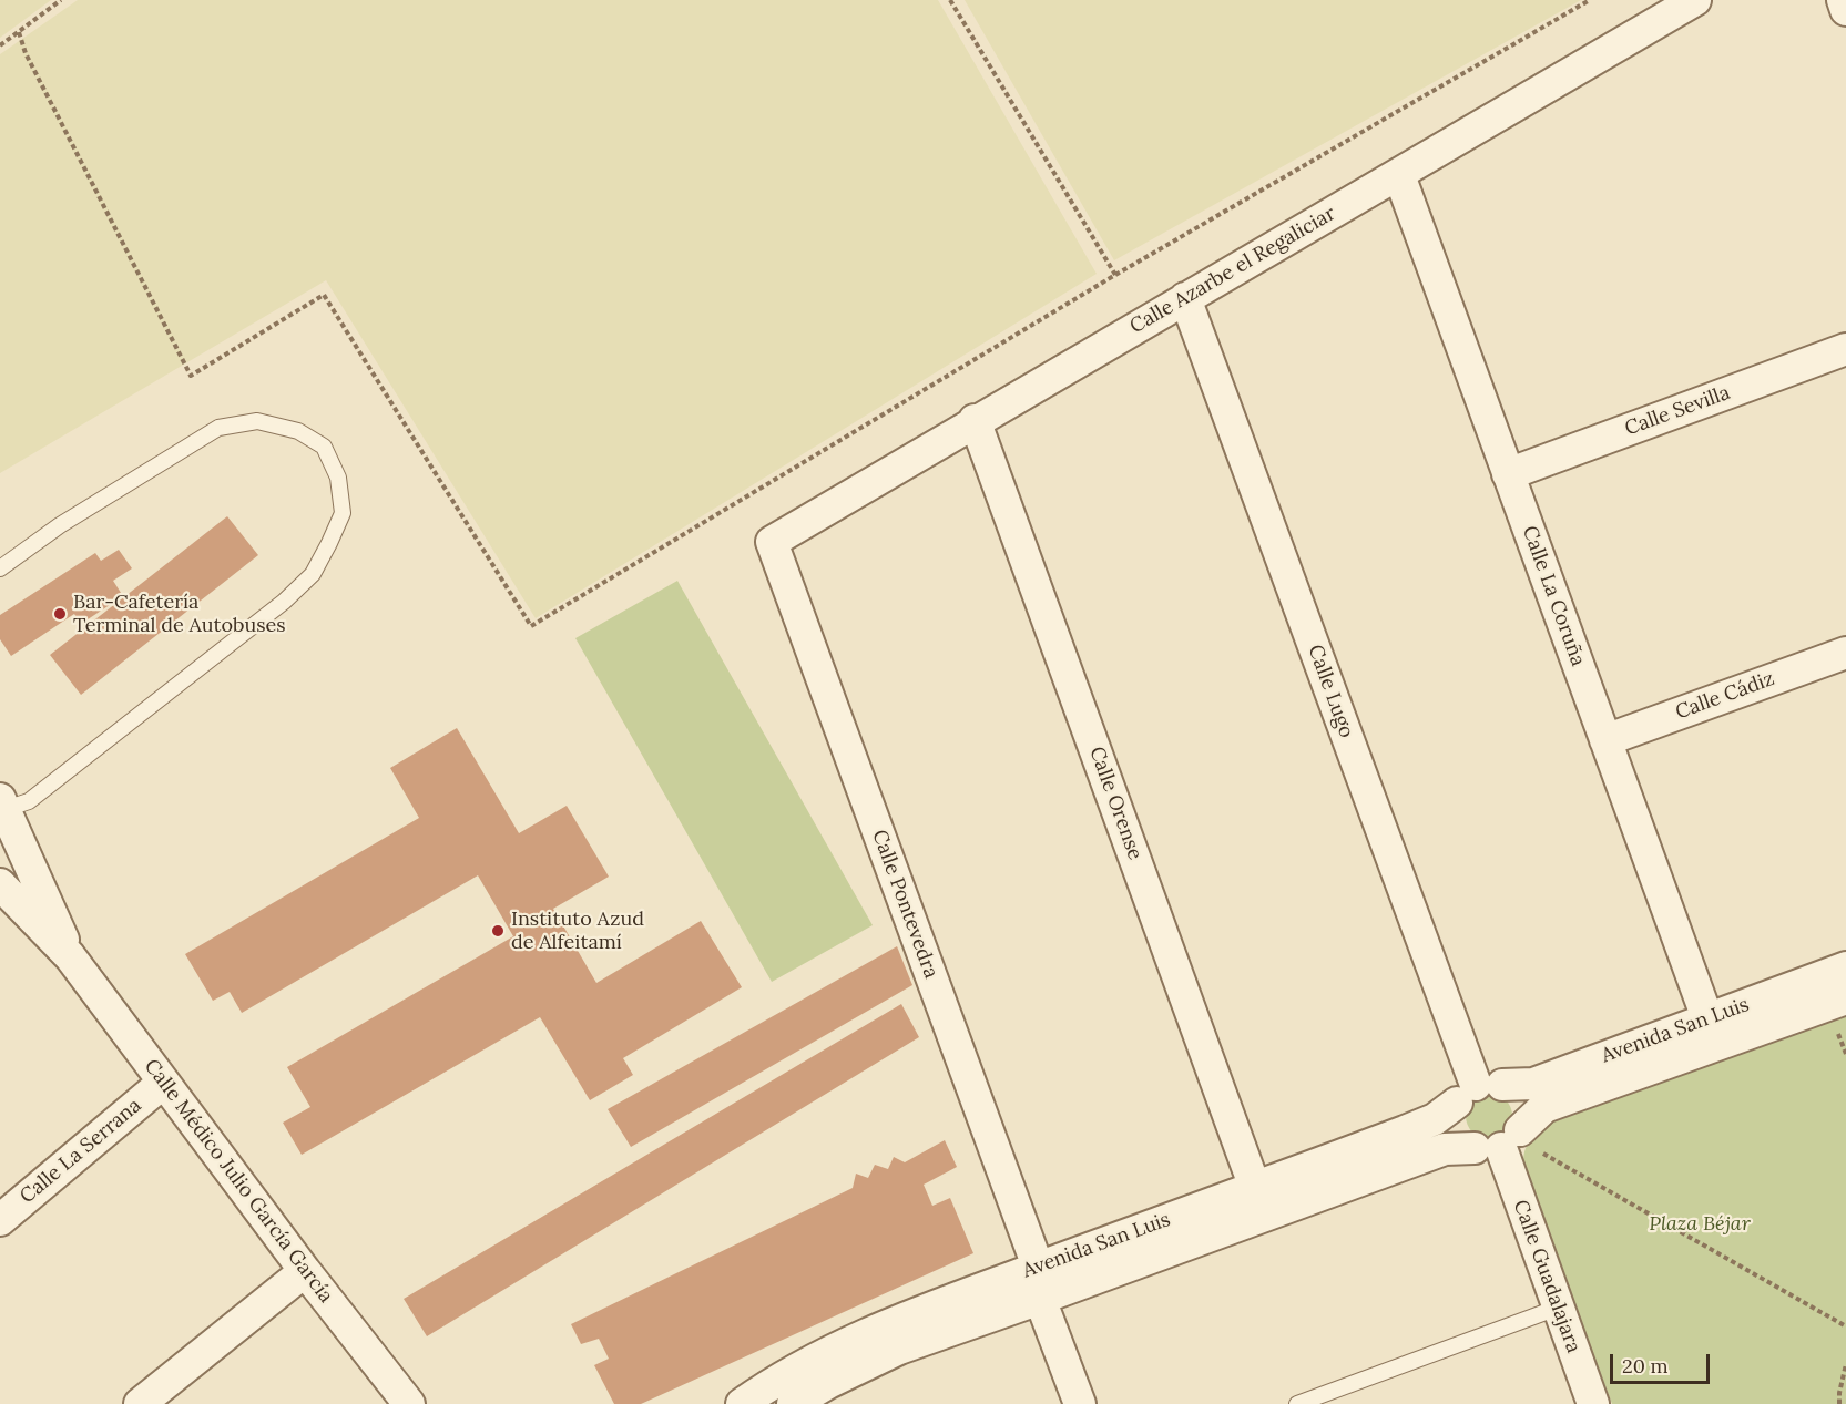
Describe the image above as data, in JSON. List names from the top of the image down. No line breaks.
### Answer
{"streets":{"street":["Calle Azarbe el Regaliciar","Calle Sevilla","Calle La Coruña","Calle Lugo","Calle Cádiz","Calle Orense","Calle Pontevedra","Avenida San Luis","Calle La Serrana","Calle Médico Julio García García","Calle Guadalajara"]},"crossings":[["Calle Azarbe el Regaliciar","Calle La Coruña"],["Calle Azarbe el Regaliciar","Calle Lugo"],["Calle Azarbe el Regaliciar","Calle Orense"],["Calle Azarbe el Regaliciar","Calle Pontevedra"],["Calle Sevilla","Calle La Coruña"],["Calle La Coruña","Calle Cádiz"],["Calle La Coruña","Avenida San Luis"],["Calle Lugo","Avenida San Luis"],["Calle Lugo","Calle Guadalajara"],["Calle Orense","Avenida San Luis"],["Calle Pontevedra","Avenida San Luis"],["Avenida San Luis","Calle Guadalajara"],["Calle La Serrana","Calle Médico Julio García García"]],"parks":["Plaza Béjar"],"places":["Bar-Cafetería Terminal de Autobuses","Instituto Azud de Alfeitamí"],"scale_bar":"20 m"}
